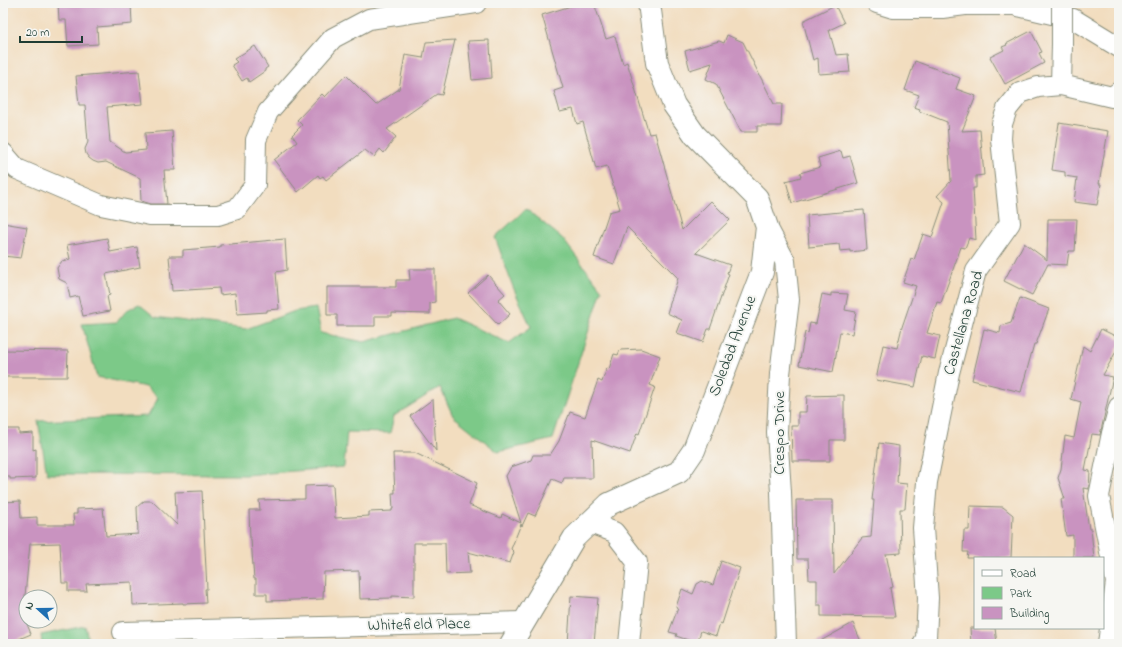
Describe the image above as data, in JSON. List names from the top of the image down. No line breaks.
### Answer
{"streets":{"street":["Castellana Road","Soledad Avenue","Crespo Drive","Whitefield Place"]},"crossings":[["Soledad Avenue","Crespo Drive"],["Soledad Avenue","Whitefield Place"]],"legend":["Road","Park","Building"],"scale_bar":"20 m","north":"left"}
